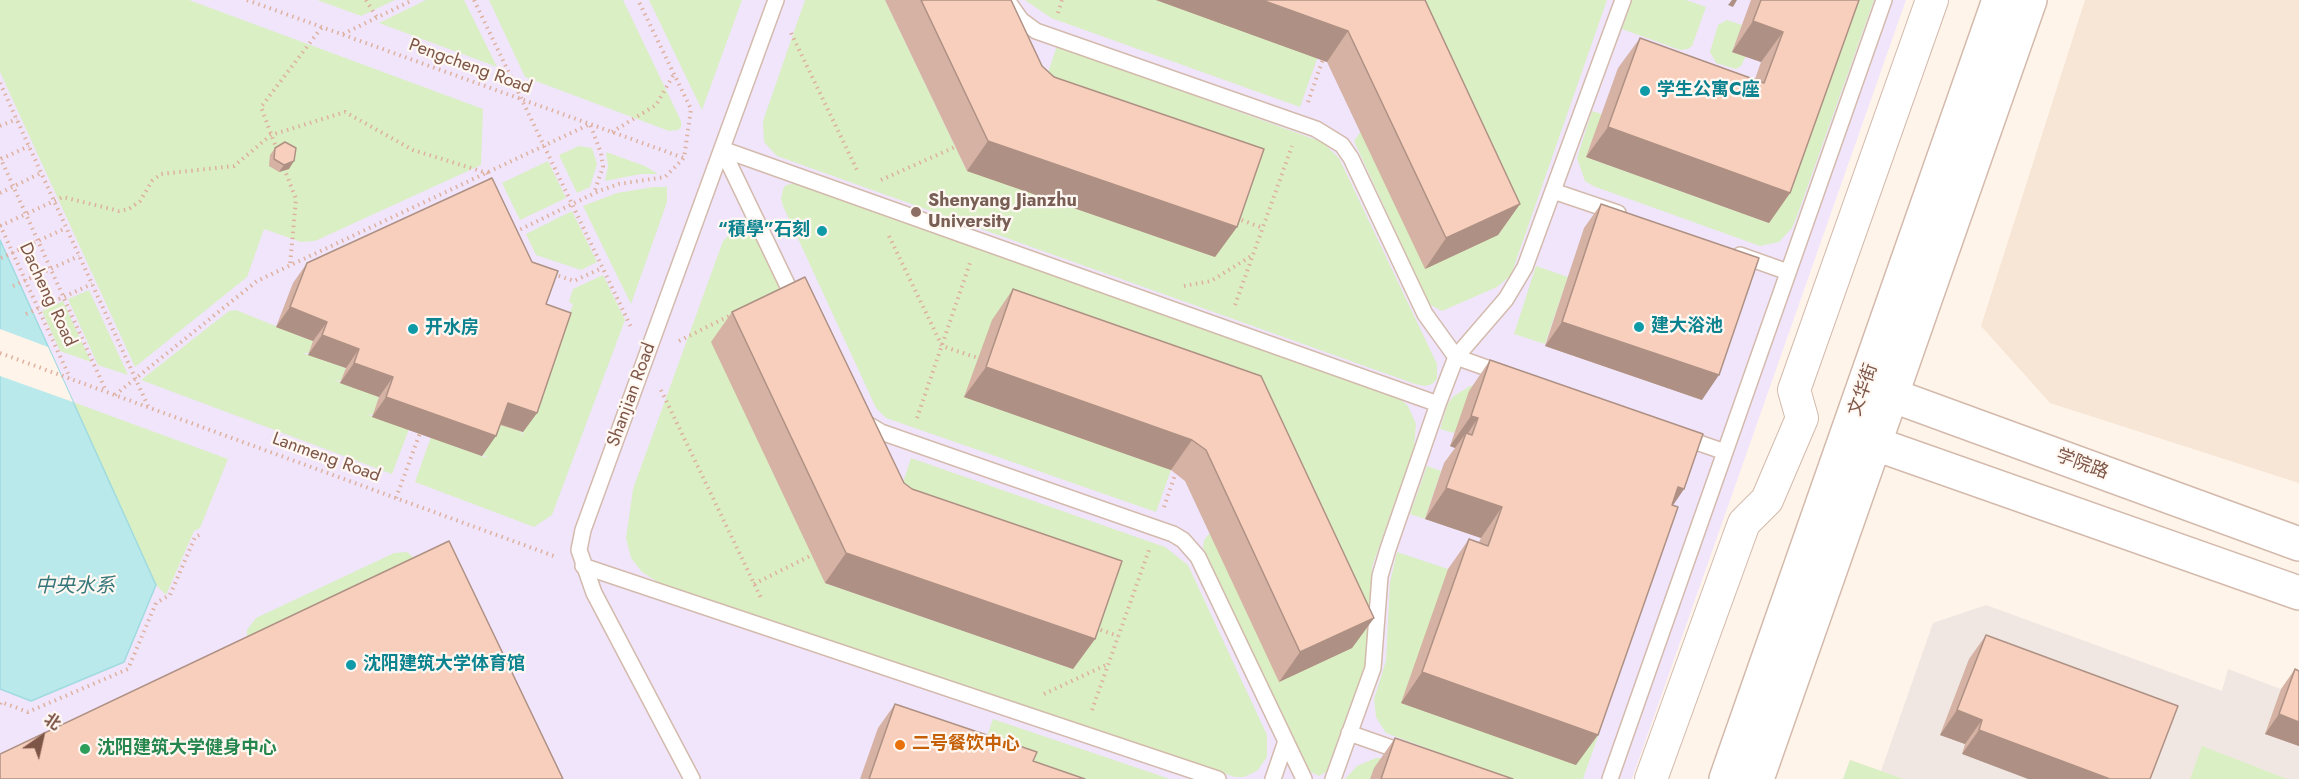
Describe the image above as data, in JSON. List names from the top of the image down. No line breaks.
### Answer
{"streets":{"street":["文华街","学院路"],"lane":["Shanjian Road"],"path":["Pengcheng Road","Dacheng Road","Lanmeng Road"]},"crossings":[["Dacheng Road","Lanmeng Road"],["文华街","学院路"],["Shanjian Road","Lanmeng Road"]],"water":["中央水系"],"places":["学生公寓C座","Shenyang Jianzhu University","“積學”石刻","建大浴池","开水房","沈阳建筑大学体育馆","二号餐饮中心","沈阳建筑大学健身中心"],"north":"top right"}
